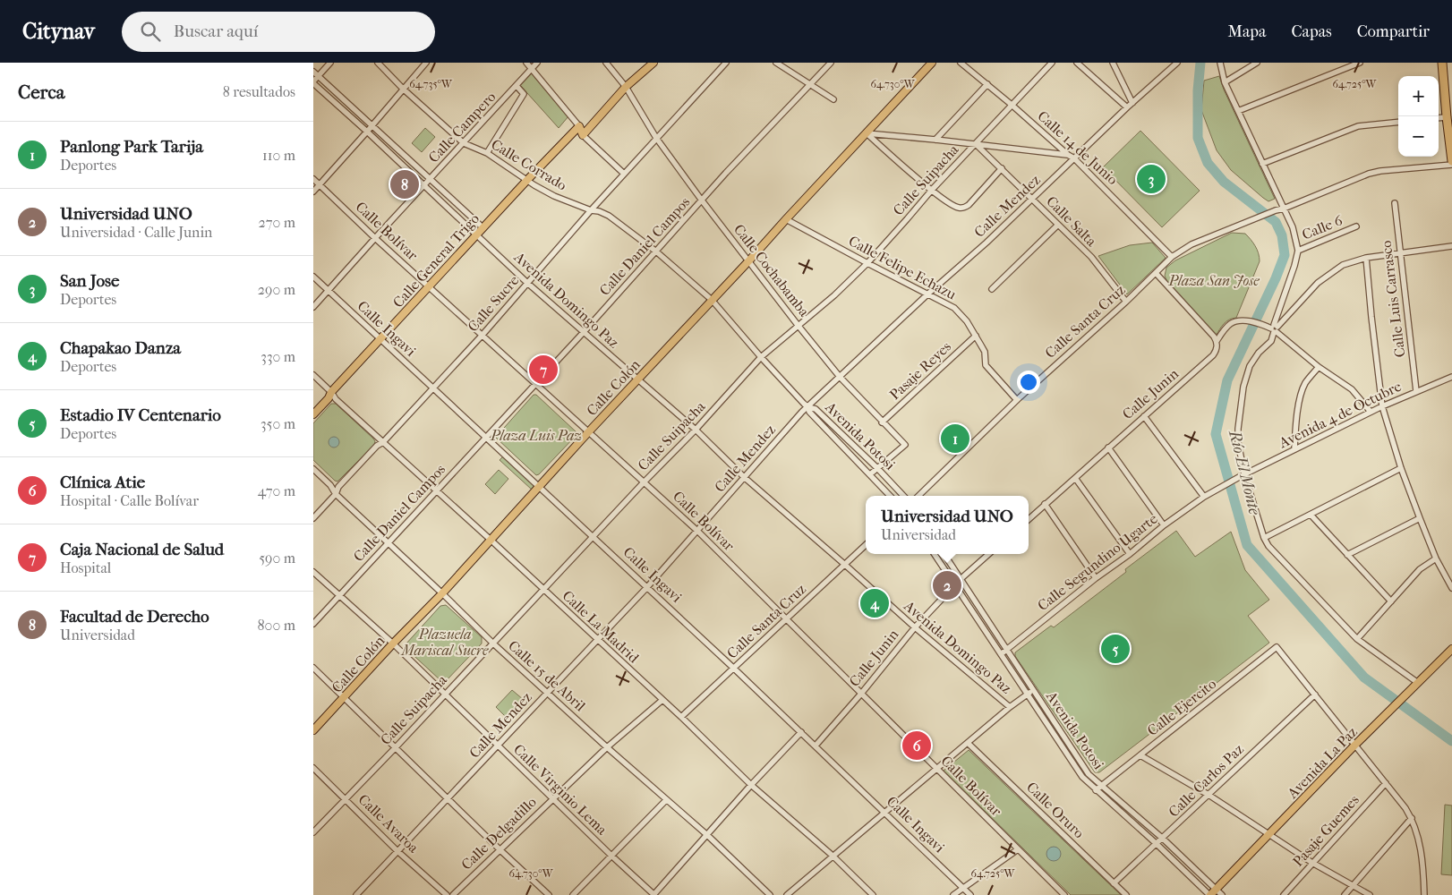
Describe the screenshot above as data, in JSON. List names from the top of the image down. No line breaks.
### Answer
{"streets":{"main road":["Calle General Trigo","Calle Colón","Avenida La Paz"],"street":["Calle Campero","Calle 14 de Junio","Calle Corrado","Calle Suipacha","Calle Mendez","Calle Salta","Calle 6","Calle Bolívar","Calle Daniel Campos","Calle Felipe Echazu","Calle Cochabamba","Calle Luis Carrasco","Avenida Domingo Paz","Calle Sucre","Calle Santa Cruz","Calle Ingavi","Pasaje Reyes","Calle Junin","Avenida 4 de Octubre","Avenida Potosi","Calle Segundino Ugarte","Calle La Madrid","Calle 15 de Abril","Calle Ejercito","Calle Carlos Paz","Calle Virginio Lema","Calle Oruro","Calle Avaroa","Pasaje Guemes","Calle Delgadillo"]},"crossings":[["Calle Campero","Calle Corrado"],["Calle Campero","Calle Bolívar"],["Calle Campero","Avenida Domingo Paz"],["Calle Campero","Calle Ingavi"],["Calle 14 de Junio","Calle Suipacha"],["Calle 14 de Junio","Calle Mendez"],["Calle 14 de Junio","Calle Santa Cruz"],["Calle Corrado","Calle Suipacha"],["Calle Corrado","Calle Mendez"],["Calle Corrado","Calle Daniel Campos"],["Calle Corrado","Calle General Trigo"],["Calle Corrado","Calle Sucre"],["Calle Corrado","Calle Colón"],["Calle Corrado","Avenida Potosi"],["Calle Suipacha","Calle Salta"],["Calle Suipacha","Calle Bolívar"],["Calle Suipacha","Calle Felipe Echazu"],["Calle Suipacha","Calle Cochabamba"],["Calle Suipacha","Avenida Domingo Paz"],["Calle Suipacha","Calle Ingavi"],["Calle Suipacha","Calle La Madrid"],["Calle Suipacha","Calle 15 de Abril"],["Calle Suipacha","Calle Virginio Lema"],["Calle Suipacha","Calle Avaroa"],["Calle Mendez","Calle Salta"],["Calle Mendez","Calle Bolívar"],["Calle Mendez","Calle Felipe Echazu"],["Calle Mendez","Calle Cochabamba"],["Calle Mendez","Avenida Domingo Paz"],["Calle Mendez","Calle Ingavi"],["Calle Mendez","Avenida Potosi"],["Calle Mendez","Calle La Madrid"],["Calle Mendez","Calle 15 de Abril"],["Calle Mendez","Calle Virginio Lema"],["Calle Mendez","Calle Avaroa"],["Calle Salta","Calle Santa Cruz"],["Calle Bolívar","Calle Daniel Campos"],["Calle Bolívar","Calle General Trigo"],["Calle Bolívar","Calle Sucre"],["Calle Bolívar","Calle Santa Cruz"],["Calle Bolívar","Calle Colón"],["Calle Bolívar","Calle Junin"],["Calle Daniel Campos","Calle Cochabamba"],["Calle Daniel Campos","Avenida Domingo Paz"],["Calle Daniel Campos","Calle Ingavi"],["Calle Daniel Campos","Calle La Madrid"],["Calle Daniel Campos","Calle 15 de Abril"],["Calle Daniel Campos","Calle Virginio Lema"],["Calle General Trigo","Avenida Domingo Paz"],["Calle General Trigo","Calle Ingavi"],["Calle General Trigo","Calle La Madrid"],["Calle Felipe Echazu","Calle Santa Cruz"],["Calle Felipe Echazu","Pasaje Reyes"],["Calle Felipe Echazu","Calle Colón"],["Calle Cochabamba","Calle Sucre"],["Calle Cochabamba","Pasaje Reyes"],["Calle Cochabamba","Calle Colón"],["Calle Cochabamba","Avenida Potosi"],["Calle Luis Carrasco","Avenida 4 de Octubre"],["Avenida Domingo Paz","Calle Sucre"],["Avenida Domingo Paz","Calle Santa Cruz"],["Avenida Domingo Paz","Calle Colón"],["Avenida Domingo Paz","Calle Junin"],["Calle Sucre","Calle Ingavi"],["Calle Sucre","Calle La Madrid"],["Calle Sucre","Calle 15 de Abril"],["Calle Santa Cruz","Calle Ingavi"],["Calle Santa Cruz","Calle La Madrid"],["Calle Ingavi","Calle Colón"],["Calle Ingavi","Calle Junin"],["Calle Colón","Calle La Madrid"],["Calle Colón","Calle 15 de Abril"],["Calle Colón","Calle Virginio Lema"],["Calle Junin","Avenida Potosi"],["Avenida 4 de Octubre","Calle Segundino Ugarte"],["Avenida Potosi","Calle Segundino Ugarte"],["Avenida Potosi","Calle Ejercito"],["Avenida Potosi","Avenida La Paz"],["Avenida Potosi","Calle Carlos Paz"],["Calle La Madrid","Calle Delgadillo"],["Calle 15 de Abril","Calle Delgadillo"],["Calle Ejercito","Calle Carlos Paz"],["Calle Carlos Paz","Calle Oruro"],["Calle Virginio Lema","Calle Delgadillo"]],"water":["Río El Monte"],"parks":["Plaza San Jose","Plaza Luis Paz","Plazuela Mariscal Sucre"],"page":{"header":"Citynav","search":"Buscar aquí","nav":["Mapa","Capas","Compartir"],"heading":["Cerca","8 resultados"],"map_buttons":["+","−"],"list":[{"mark":"1","name":"Panlong Park Tarija","note":"Deportes","value":"110 m"},{"mark":"2","name":"Universidad UNO","note":"Universidad · Calle Junin","value":"270 m"},{"mark":"3","name":"San Jose","note":"Deportes","value":"290 m"},{"mark":"4","name":"Chapakao Danza","note":"Deportes","value":"330 m"},{"mark":"5","name":"Estadio IV Centenario","note":"Deportes","value":"350 m"},{"mark":"6","name":"Clínica Atie","note":"Hospital · Calle Bolívar","value":"470 m"},{"mark":"7","name":"Caja Nacional de Salud","note":"Hospital","value":"590 m"},{"mark":"8","name":"Facultad de Derecho","note":"Universidad","value":"800 m"}],"pins":["3","8","7","1","2","4","5","6"],"popup":["Universidad UNO","Universidad"]},"coordinates":["64.725°W","64.735°W","64.730°W"]}
